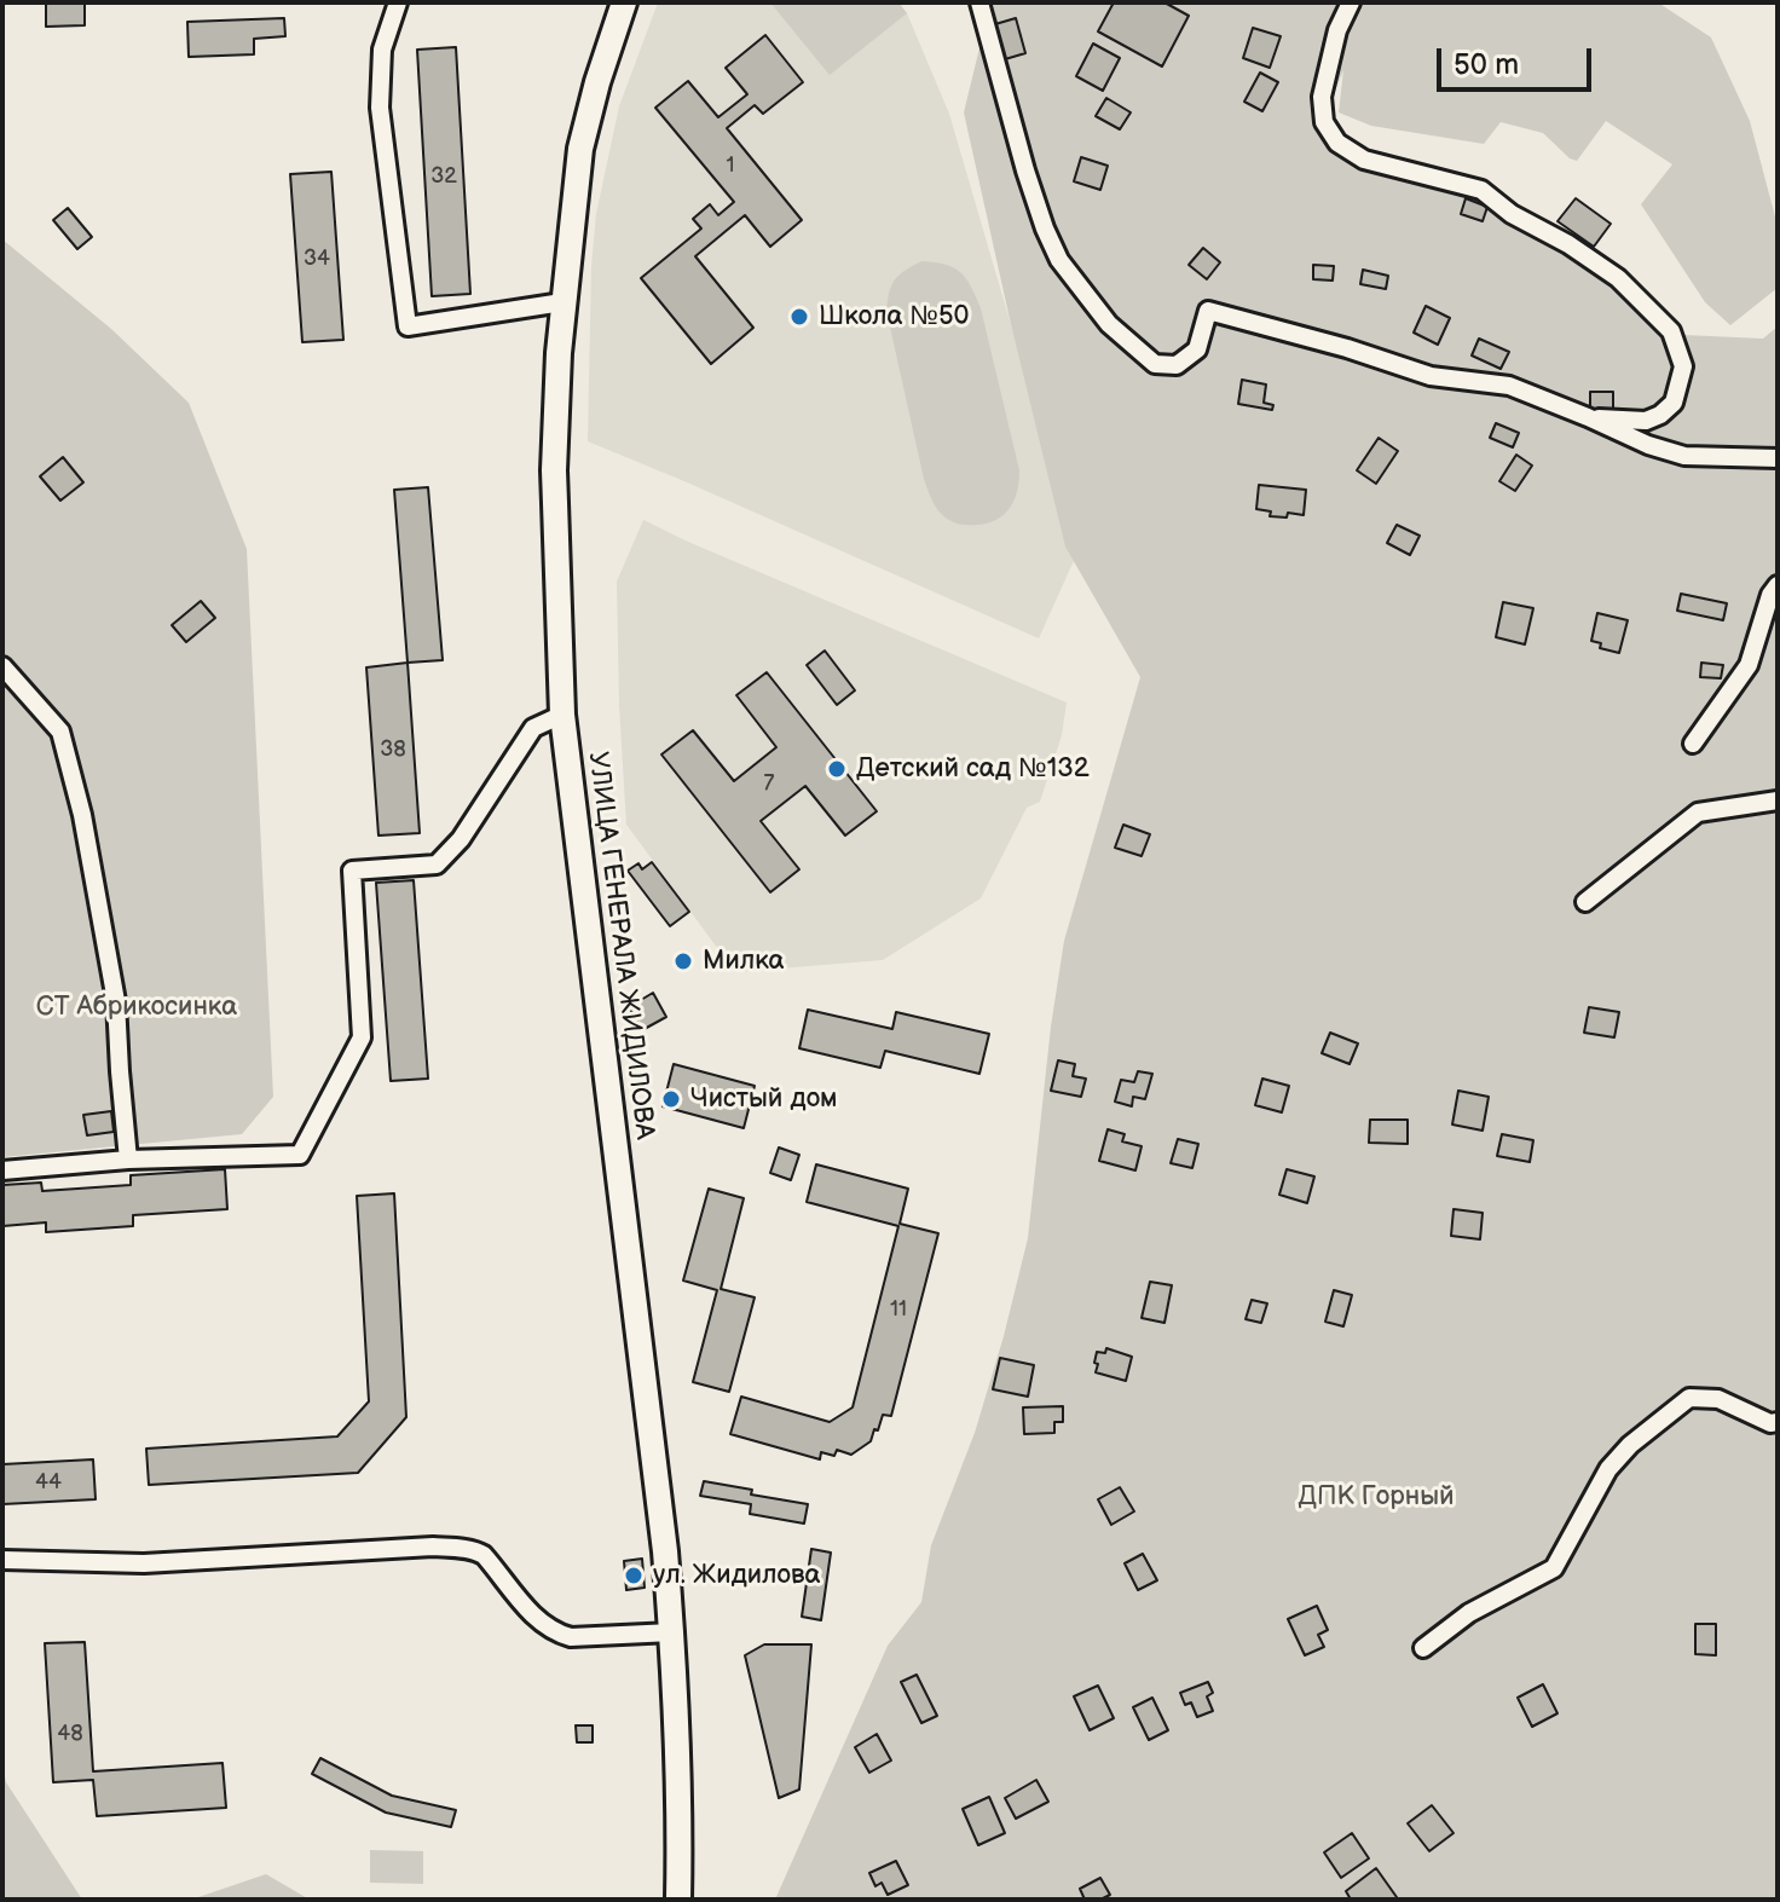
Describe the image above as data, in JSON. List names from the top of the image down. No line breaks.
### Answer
{"streets":{"main road":["УЛИЦА ГЕНЕРАЛА ЖИДИЛОВА"]},"parks":["СТ Абрикосинка","ДПК Горный"],"places":["Школа №50","Детский сад №132","Милка","Чистый дом","ул. Жидилова"],"house_numbers":["1","32","34","38","7","11","44","48"],"scale_bar":"50 m"}
